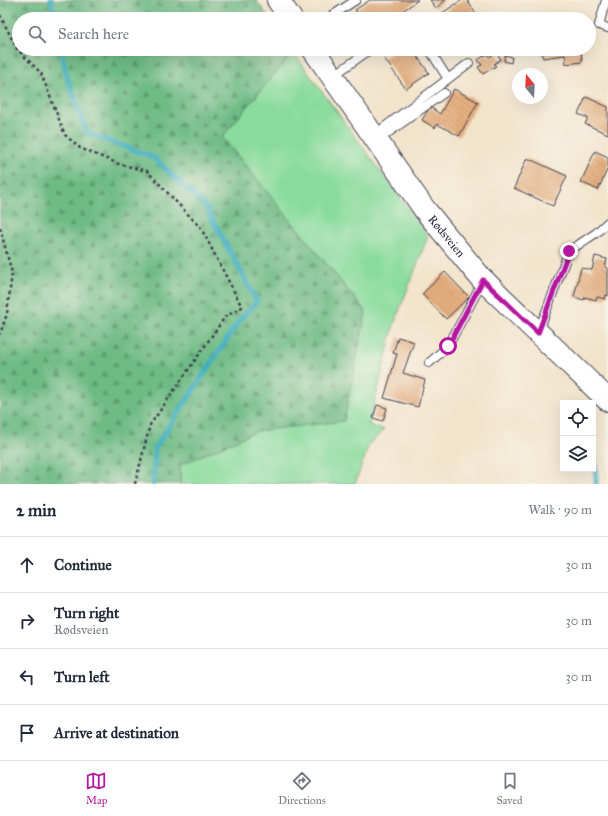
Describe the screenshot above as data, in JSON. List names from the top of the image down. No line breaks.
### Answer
{"streets":{"main road":["Rødsveien"]},"north":"top","page":{"search":"Search here","heading":["2 min","Walk · 90 m"],"list":[["Continue","30 m"],["Turn right","Rødsveien","30 m"],["Turn left","30 m"],"Arrive at destination"],"nav":["Map","Directions","Saved"]}}
